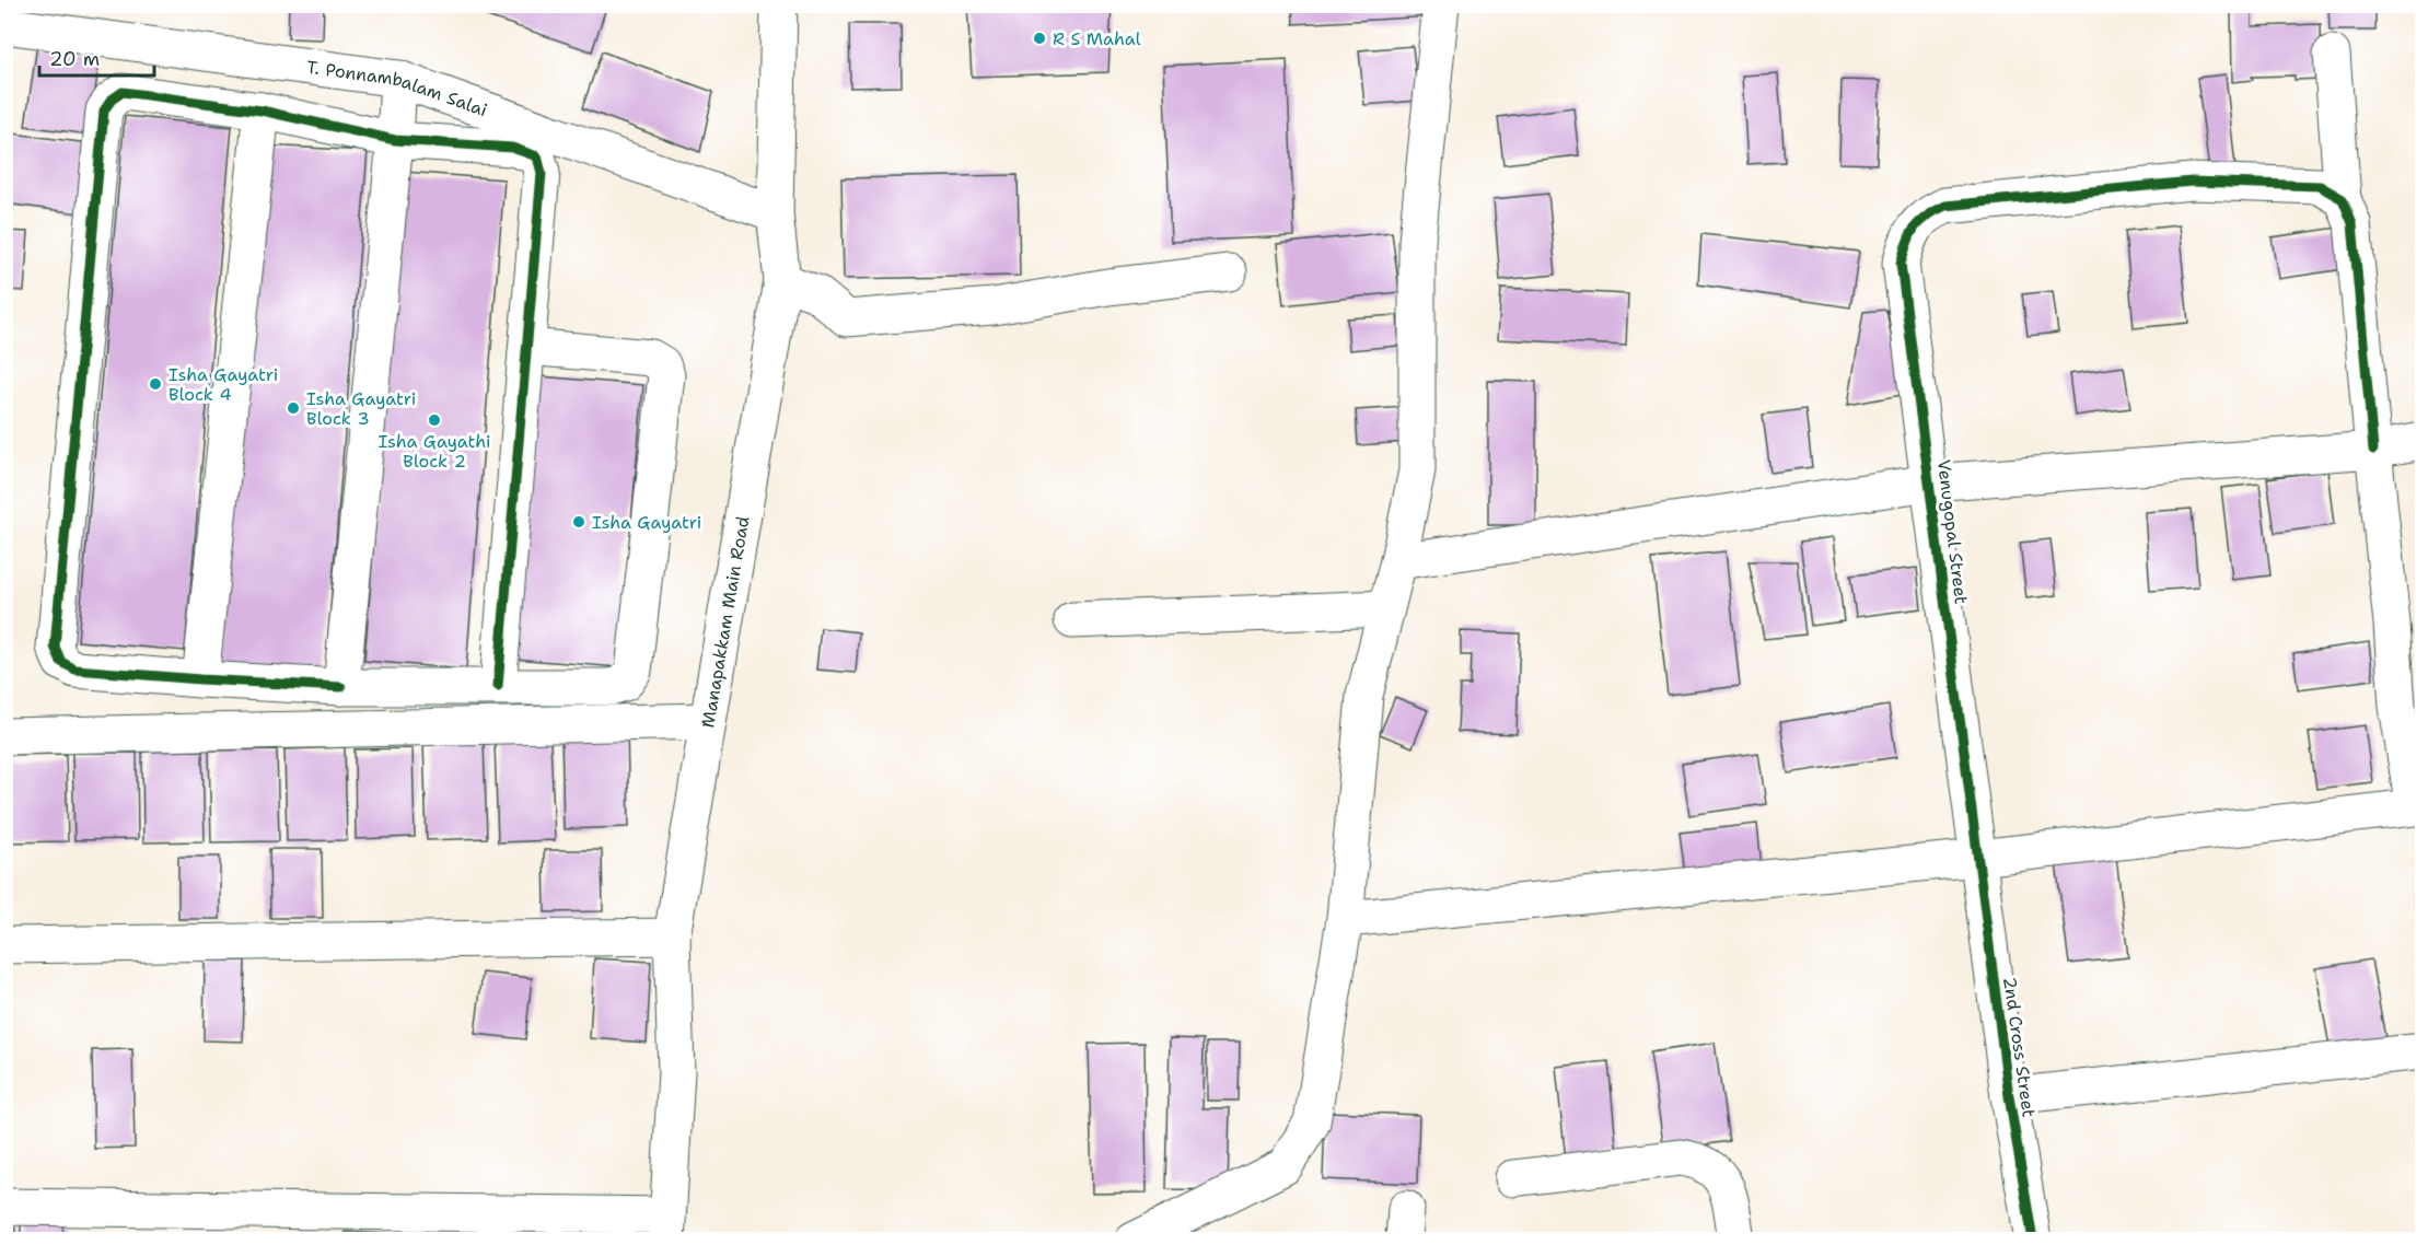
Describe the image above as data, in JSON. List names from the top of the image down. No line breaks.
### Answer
{"streets":{"street":["T. Ponnambalam Salai","Venugopal Street","Manapakkam Main Road","2nd Cross Street"]},"crossings":[["T. Ponnambalam Salai","Manapakkam Main Road"],["Venugopal Street","2nd Cross Street"]],"places":["R S Mahal","Isha Gayatri Block 4","Isha Gayatri Block 3","Isha Gayathi Block 2","Isha Gayatri"],"scale_bar":"20 m"}
